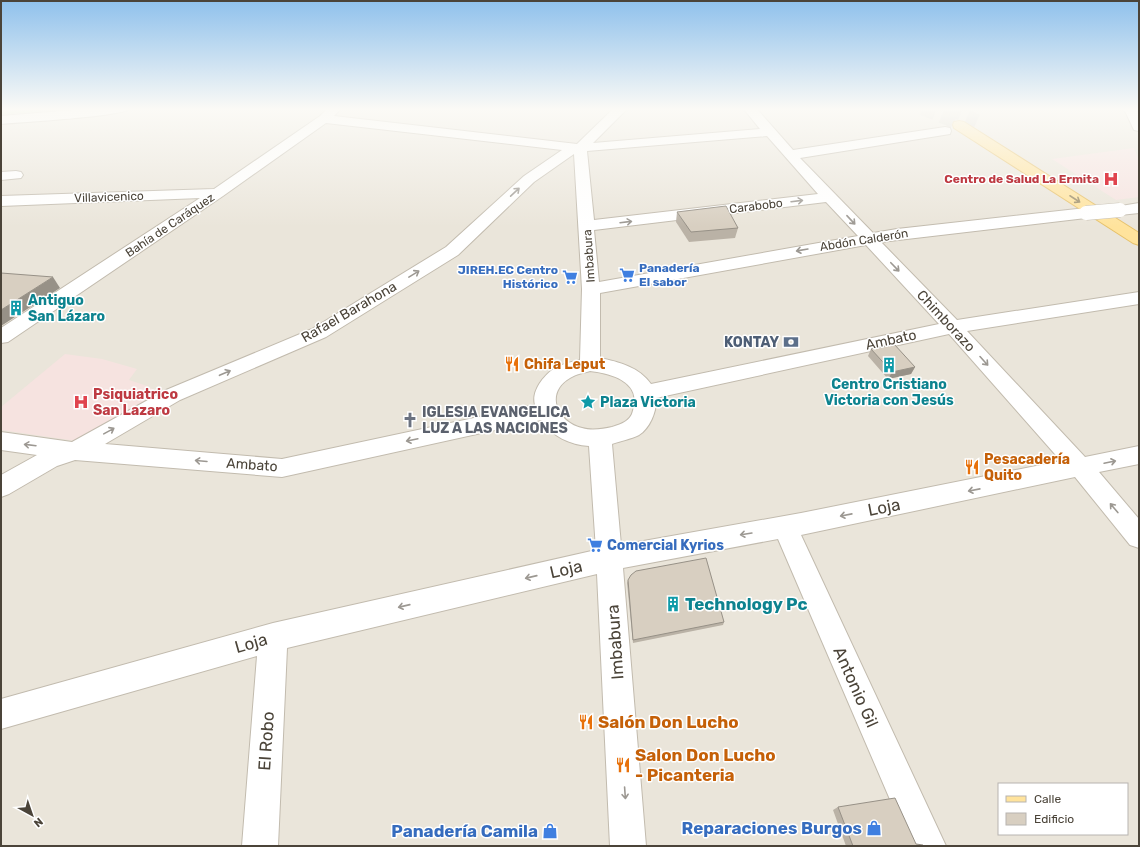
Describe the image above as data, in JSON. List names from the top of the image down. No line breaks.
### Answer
{"streets":{"street":["Villavicenico","Carabobo","Bahía de Caráquez","Abdón Calderón","Imbabura","Rafael Barahona","Chimborazo","Ambato","Loja","Antonio Gil","El Robo"]},"crossings":[["Villavicenico","Bahía de Caráquez"],["Carabobo","Imbabura"],["Carabobo","Chimborazo"],["Abdón Calderón","Imbabura"],["Abdón Calderón","Chimborazo"],["Imbabura","Rafael Barahona"],["Imbabura","Ambato"],["Imbabura","Loja"],["Rafael Barahona","Ambato"],["Chimborazo","Ambato"],["Chimborazo","Loja"],["Loja","Antonio Gil"],["Loja","El Robo"]],"one_way":["Carabobo","Abdón Calderón","Imbabura","Rafael Barahona","Ambato","Loja"],"places":{"hospital":["Centro de Salud La Ermita","Psiquiatrico San Lazaro"],"supermarket":["Panadería El sabor","JIREH.EC Centro Histórico","Comercial Kyrios"],"building":["Antiguo San Lázaro","Centro Cristiano Victoria con Jesús","Technology Pc"],"bank":["KONTAY"],"restaurant":["Chifa Leput","Pesacadería Quito","Salón Don Lucho","Salon Don Lucho - Picanteria"],"place":["Plaza Victoria"],"church":["IGLESIA EVANGELICA LUZ A LAS NACIONES"],"shop":["Reparaciones Burgos","Panadería Camila"]},"legend":["Calle","Edificio"],"north":"bottom right"}
